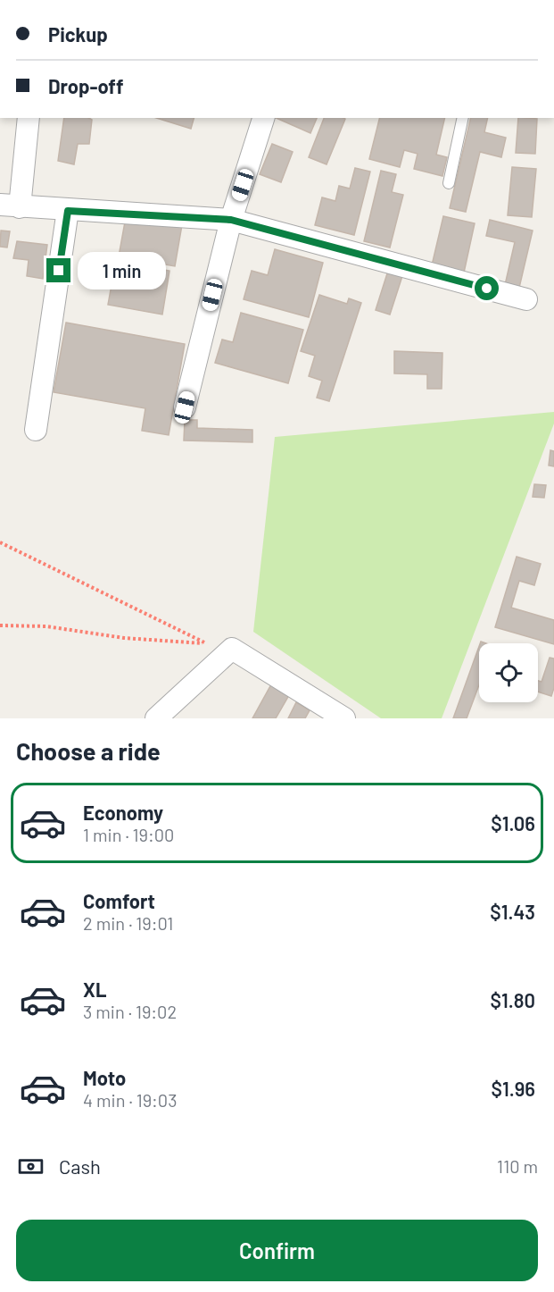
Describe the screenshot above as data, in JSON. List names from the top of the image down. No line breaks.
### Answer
{"page":{"banner":["Pickup","Drop-off"],"bubble":"1 min","heading":"Choose a ride","list":[{"name":"Economy","note":"1 min · 19:00","value":"$1.06"},{"name":"Comfort","note":"2 min · 19:01","value":"$1.43"},{"name":"XL","note":"3 min · 19:02","value":"$1.80"},{"name":"Moto","note":"4 min · 19:03","value":"$1.96"}],"pay":["Cash","110 m"],"buttons":"Confirm"}}
